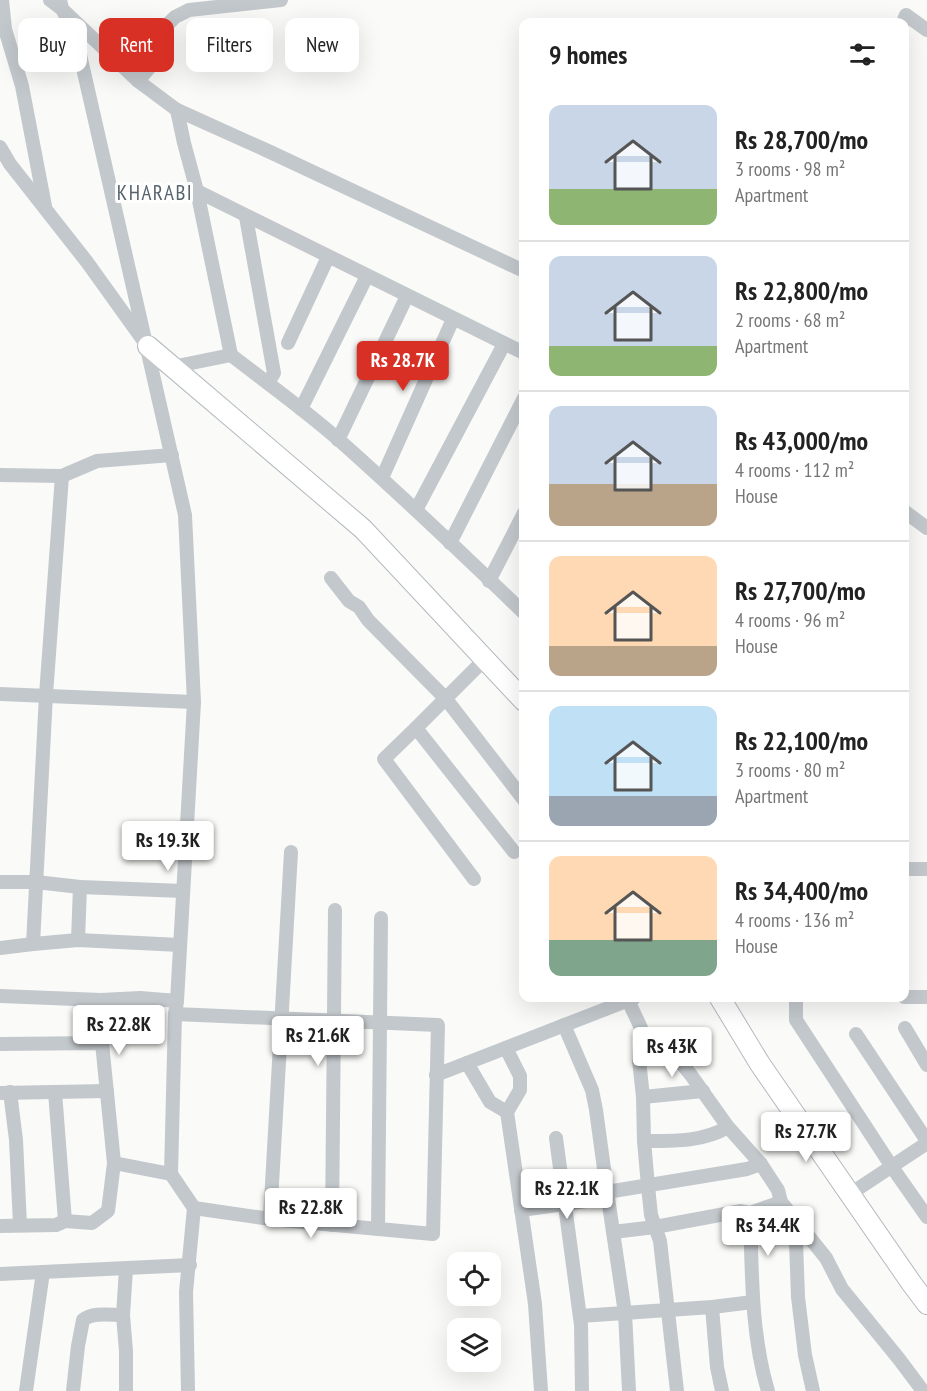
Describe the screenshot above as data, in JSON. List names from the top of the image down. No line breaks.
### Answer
{"districts":["KHARABI"],"page":{"chip":["Buy","Rent","Filters","New"],"heading":"9 homes","list":[{"name":"Rs 28,700/mo","note":"3 rooms · 98 m² · Apartment"},{"name":"Rs 22,800/mo","note":"2 rooms · 68 m² · Apartment"},{"name":"Rs 43,000/mo","note":"4 rooms · 112 m² · House"},{"name":"Rs 27,700/mo","note":"4 rooms · 96 m² · House"},{"name":"Rs 22,100/mo","note":"3 rooms · 80 m² · Apartment"},{"name":"Rs 34,400/mo","note":"4 rooms · 136 m² · House"}],"price":["Rs 28.7K","Rs 19.3K","Rs 22.8K","Rs 21.6K","Rs 43K","Rs 27.7K","Rs 22.1K","Rs 22.8K","Rs 34.4K"]}}
